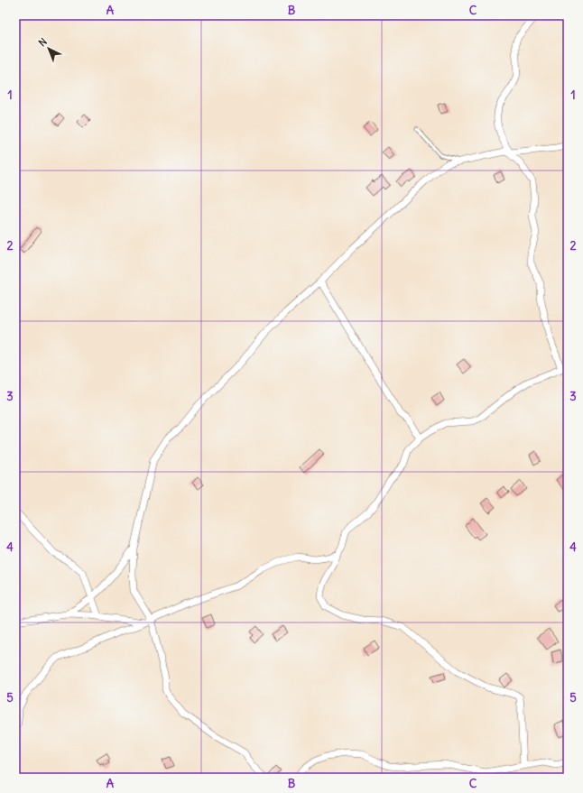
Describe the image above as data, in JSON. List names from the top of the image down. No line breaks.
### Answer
{"north":"top left","grid":{"columns":["A","B","C"],"rows":["1","2","3","4","5"]}}
